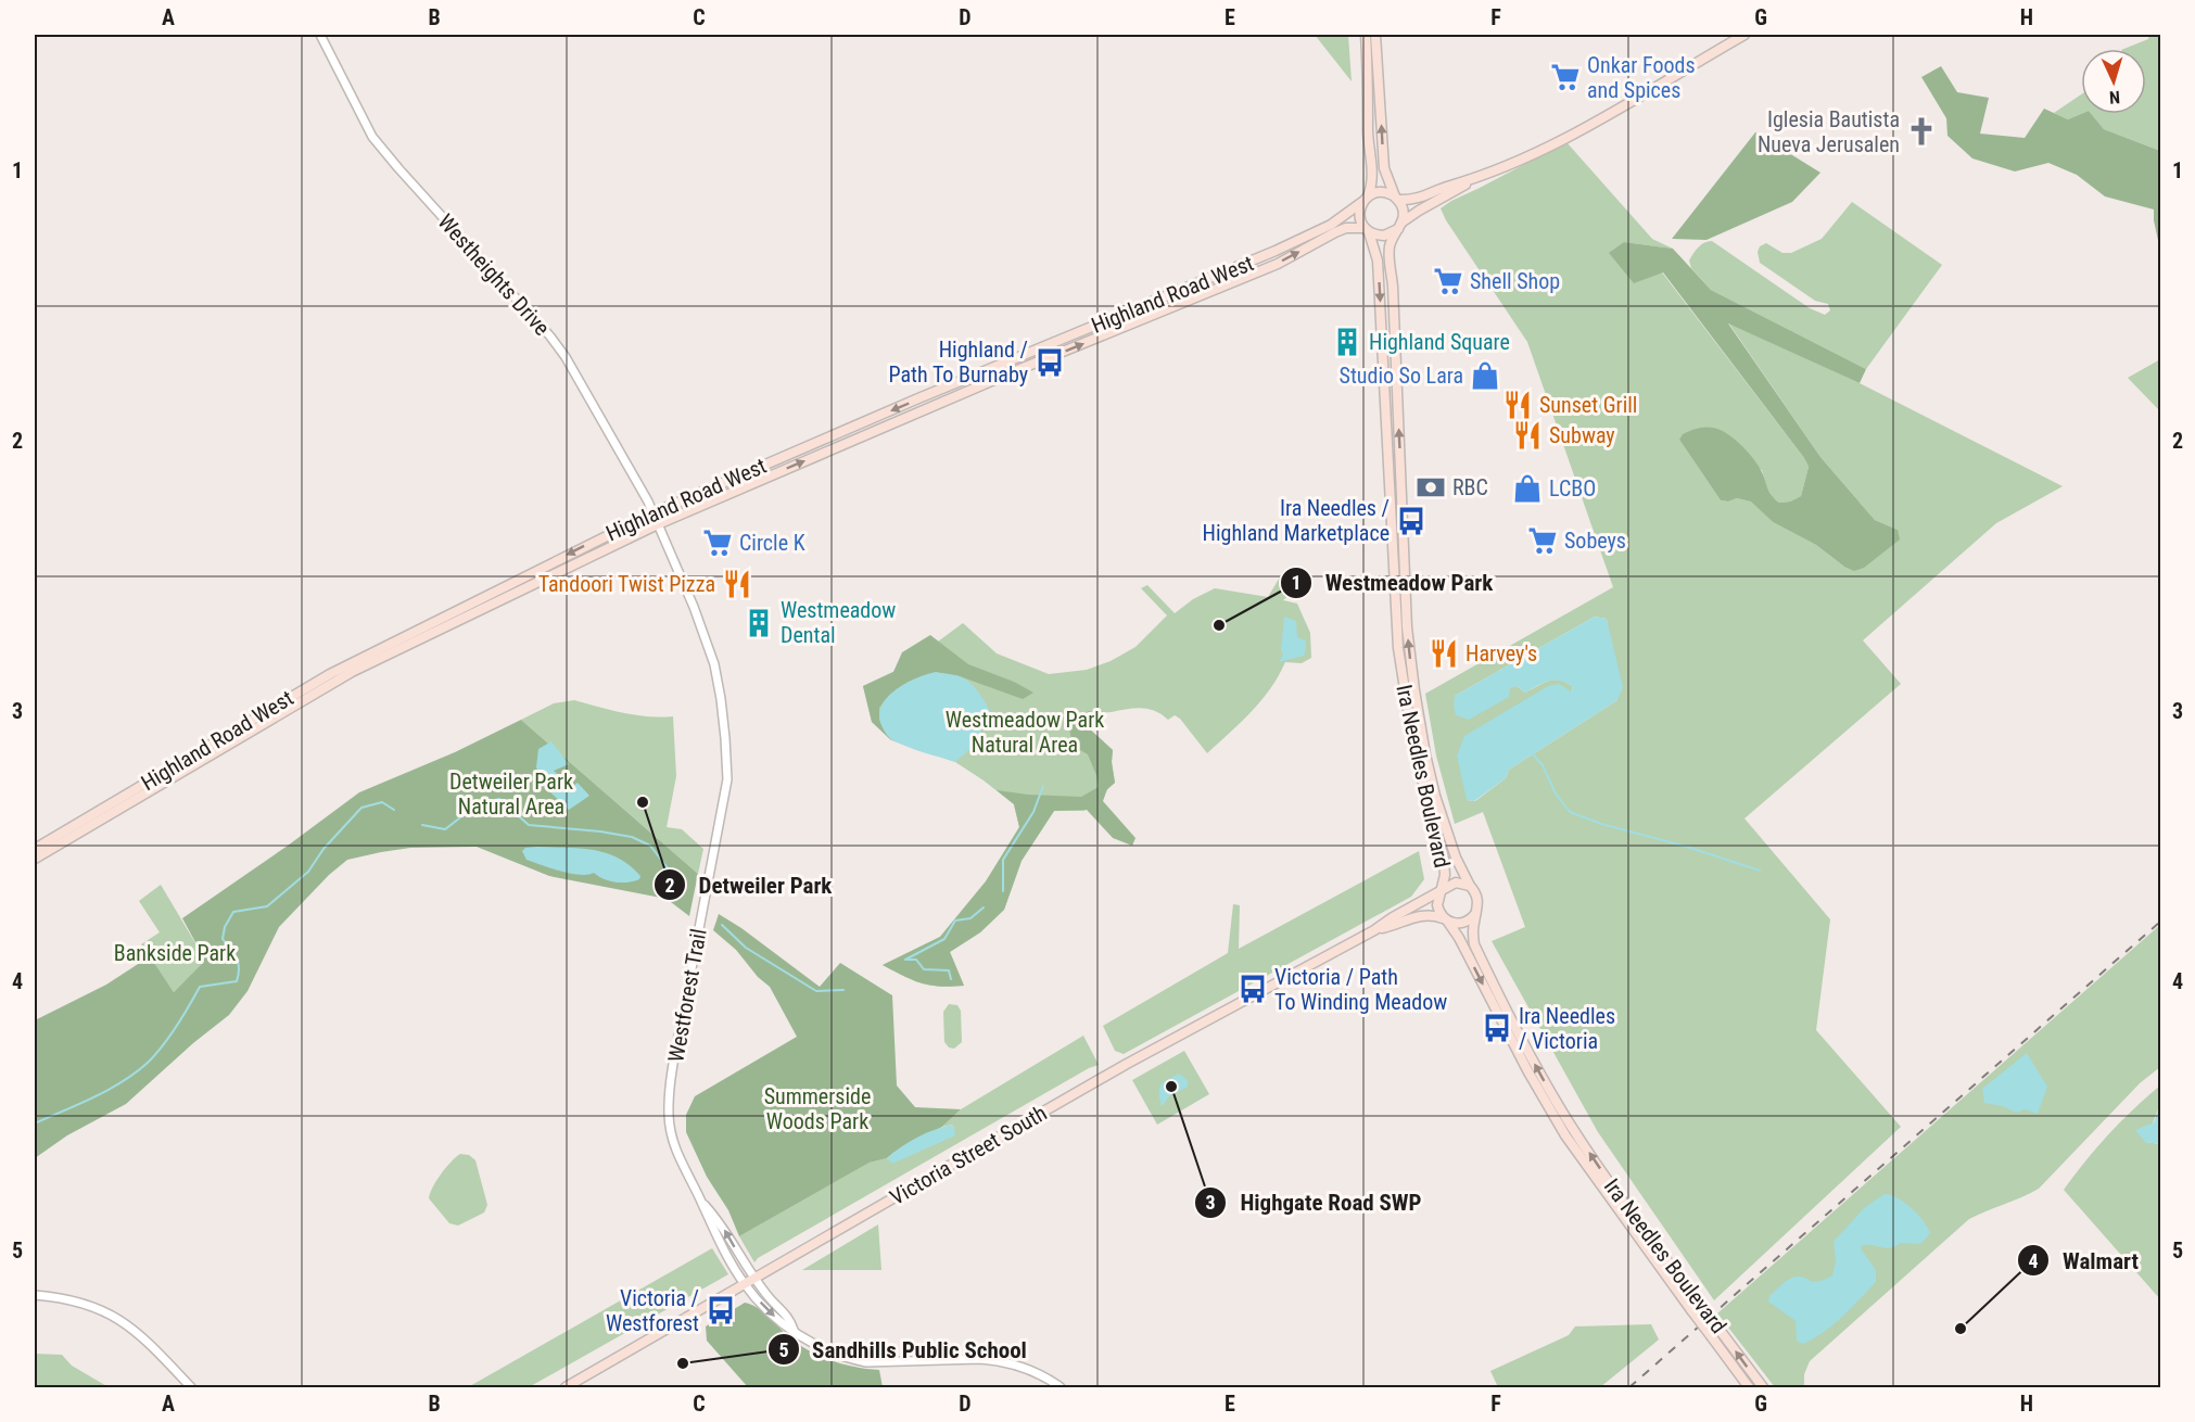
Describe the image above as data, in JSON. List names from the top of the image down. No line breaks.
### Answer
{"streets":{"main road":["Highland Road West","Ira Needles Boulevard","Victoria Street South"],"street":["Westheights Drive","Westforest Trail"]},"crossings":[["Westheights Drive","Highland Road West"],["Westheights Drive","Westforest Trail"],["Highland Road West","Ira Needles Boulevard"],["Highland Road West","Westforest Trail"],["Ira Needles Boulevard","Victoria Street South"],["Westforest Trail","Victoria Street South"]],"parks":["Westmeadow Park Natural Area","Detweiler Park Natural Area","Bankside Park","Summerside Woods Park"],"places":{"supermarket":["Onkar Foods and Spices","Shell Shop","Sobeys","Circle K"],"church":["Iglesia Bautista Nueva Jerusalen"],"building":["Highland Square","Westmeadow Dental"],"bus stop":["Highland / Path To Burnaby","Ira Needles / Highland Marketplace","Victoria / Path To Winding Meadow","Ira Needles / Victoria","Victoria / Westforest"],"shop":["Studio So Lara","LCBO"],"restaurant":["Sunset Grill","Subway","Tandoori Twist Pizza","Harvey's"],"bank":["RBC"],"other":["Westmeadow Park","Detweiler Park","Highgate Road SWP","Walmart","Sandhills Public School"]},"north":"bottom","grid":{"columns":["A","B","C","D","E","F","G","H"],"rows":["1","2","3","4","5"]}}
